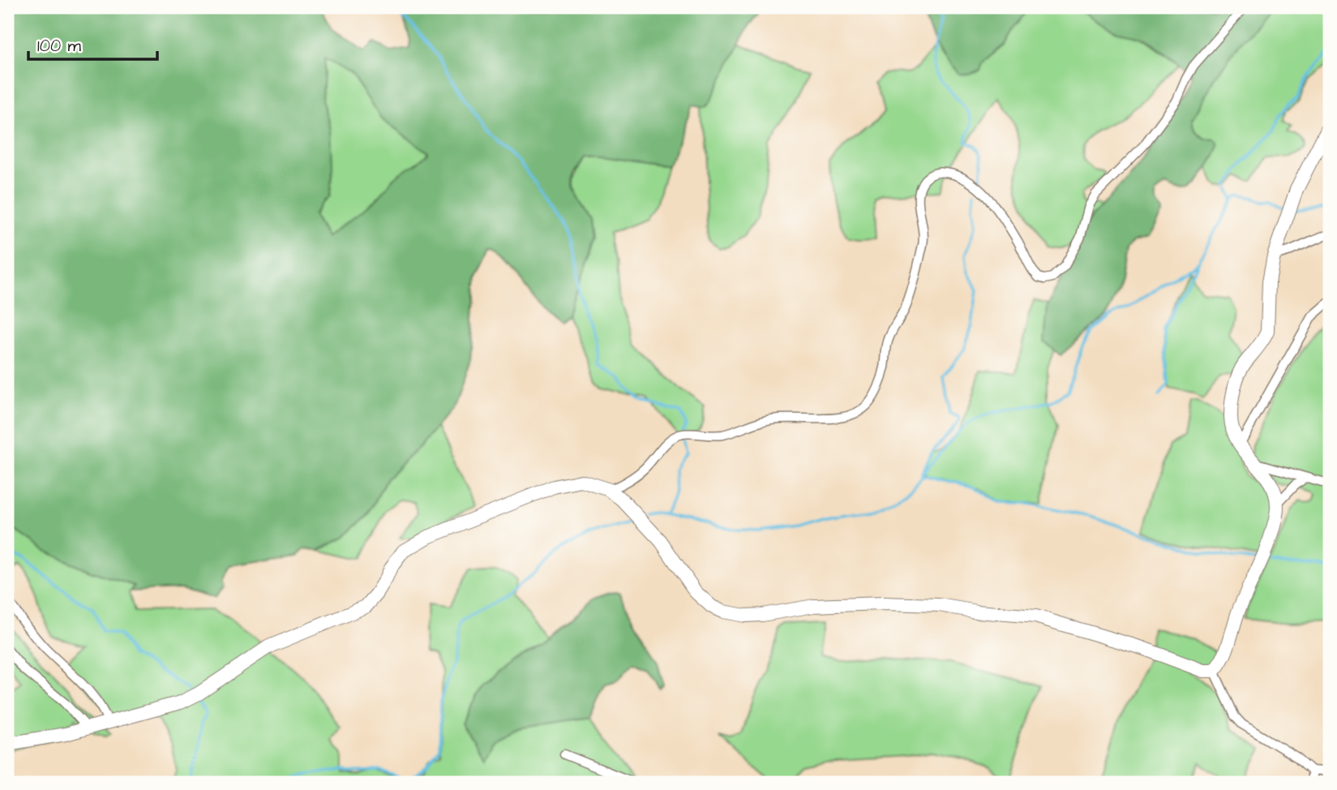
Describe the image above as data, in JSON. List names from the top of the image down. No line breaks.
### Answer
{"scale_bar":"100 m"}
